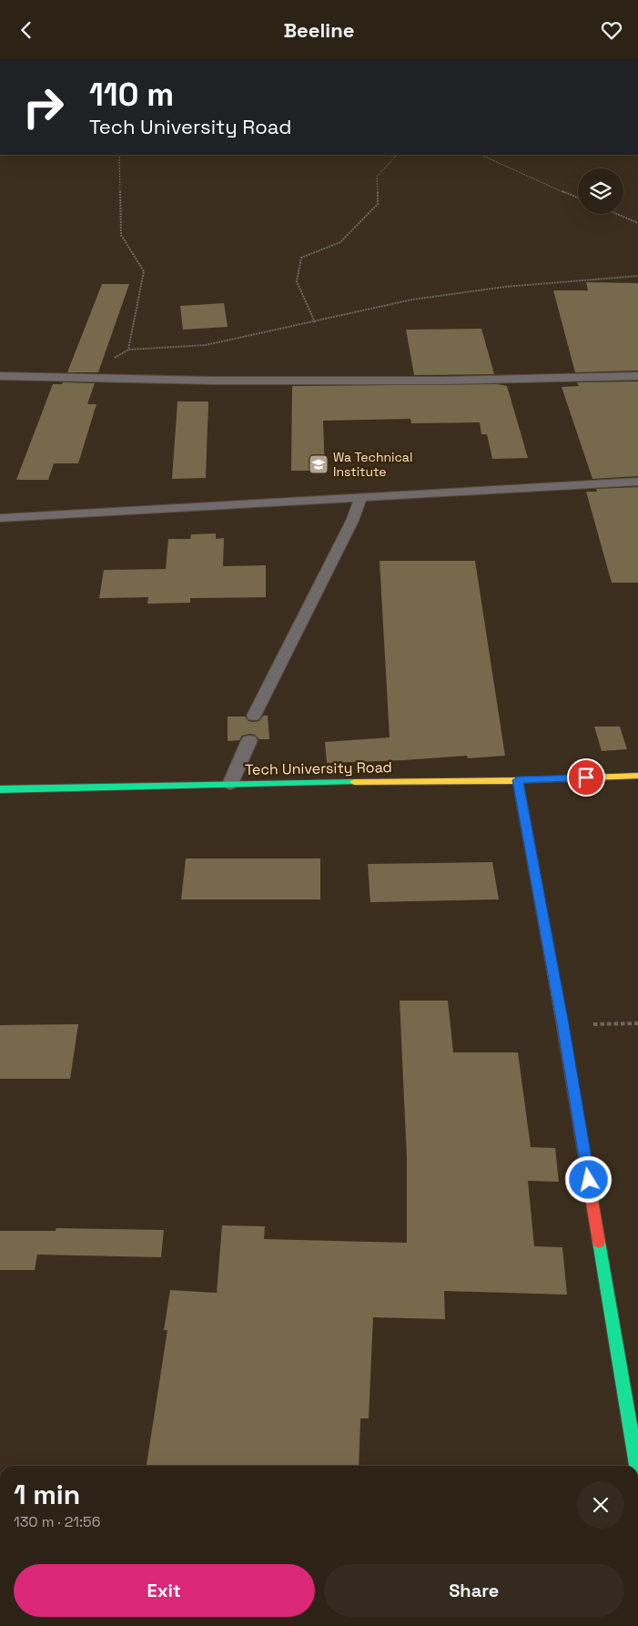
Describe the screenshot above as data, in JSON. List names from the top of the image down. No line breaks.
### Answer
{"streets":{"street":["Tech University Road"]},"places":{"school or university":["Wa Technical Institute"]},"page":{"header":"Beeline","turn":["110 m","Tech University Road"],"heading":["1 min","130 m · 21:56"],"buttons":["Exit","Share"]}}
